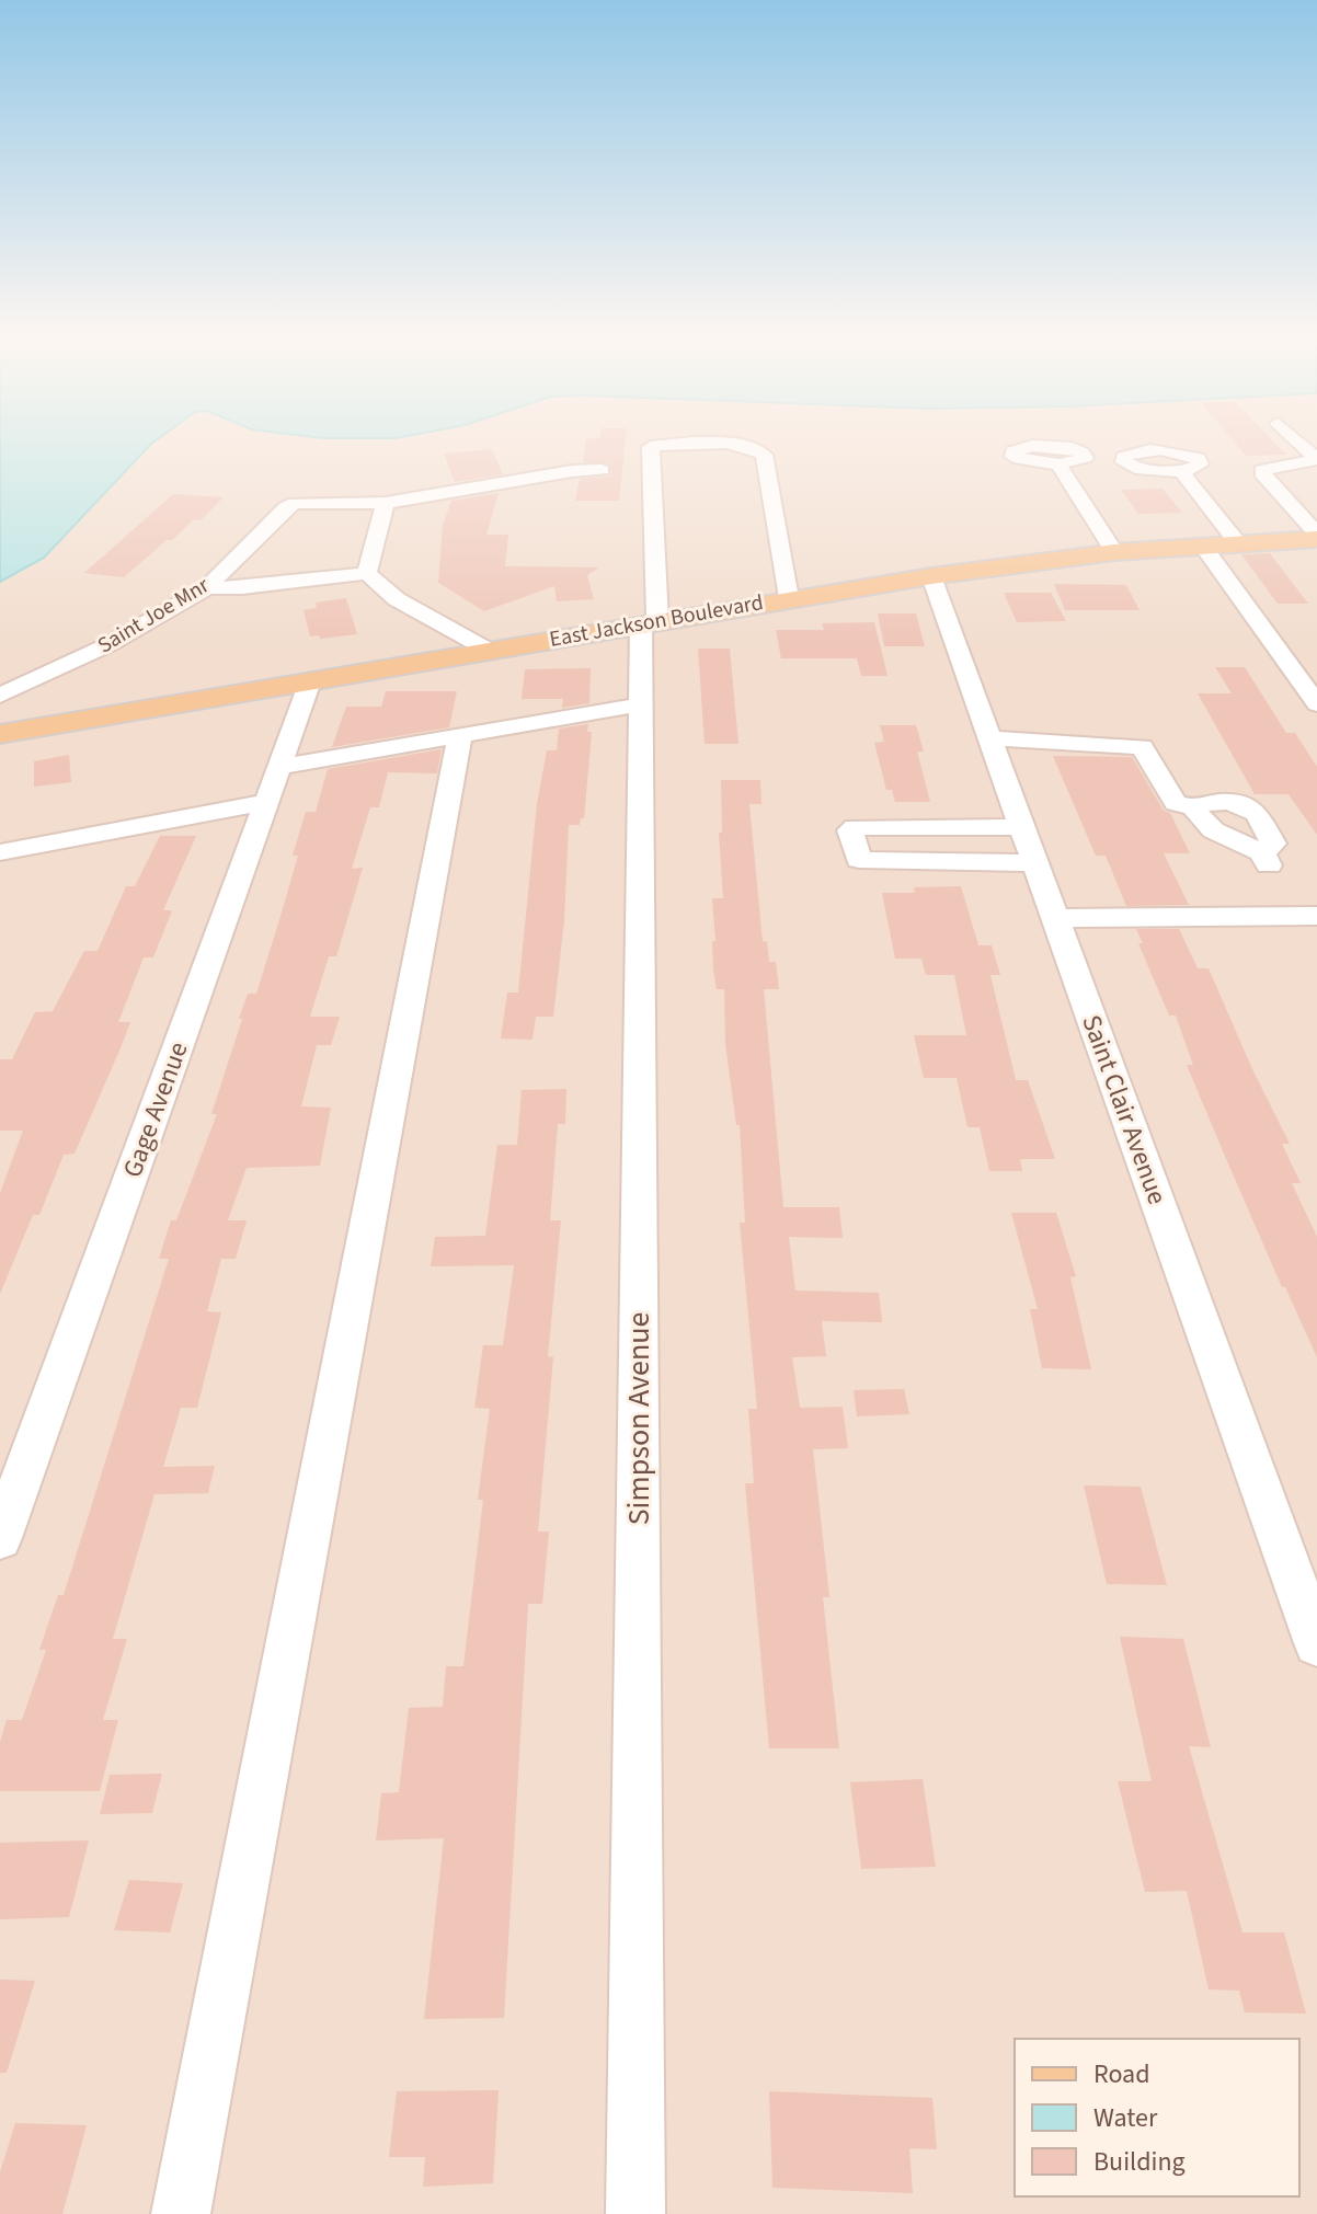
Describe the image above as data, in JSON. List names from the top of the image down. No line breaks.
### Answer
{"streets":{"main road":["East Jackson Boulevard"],"street":["Saint Joe Mnr","Gage Avenue","Saint Clair Avenue","Simpson Avenue"]},"crossings":[["East Jackson Boulevard","Gage Avenue"],["East Jackson Boulevard","Saint Clair Avenue"],["East Jackson Boulevard","Simpson Avenue"]],"legend":["Road","Water","Building"]}
